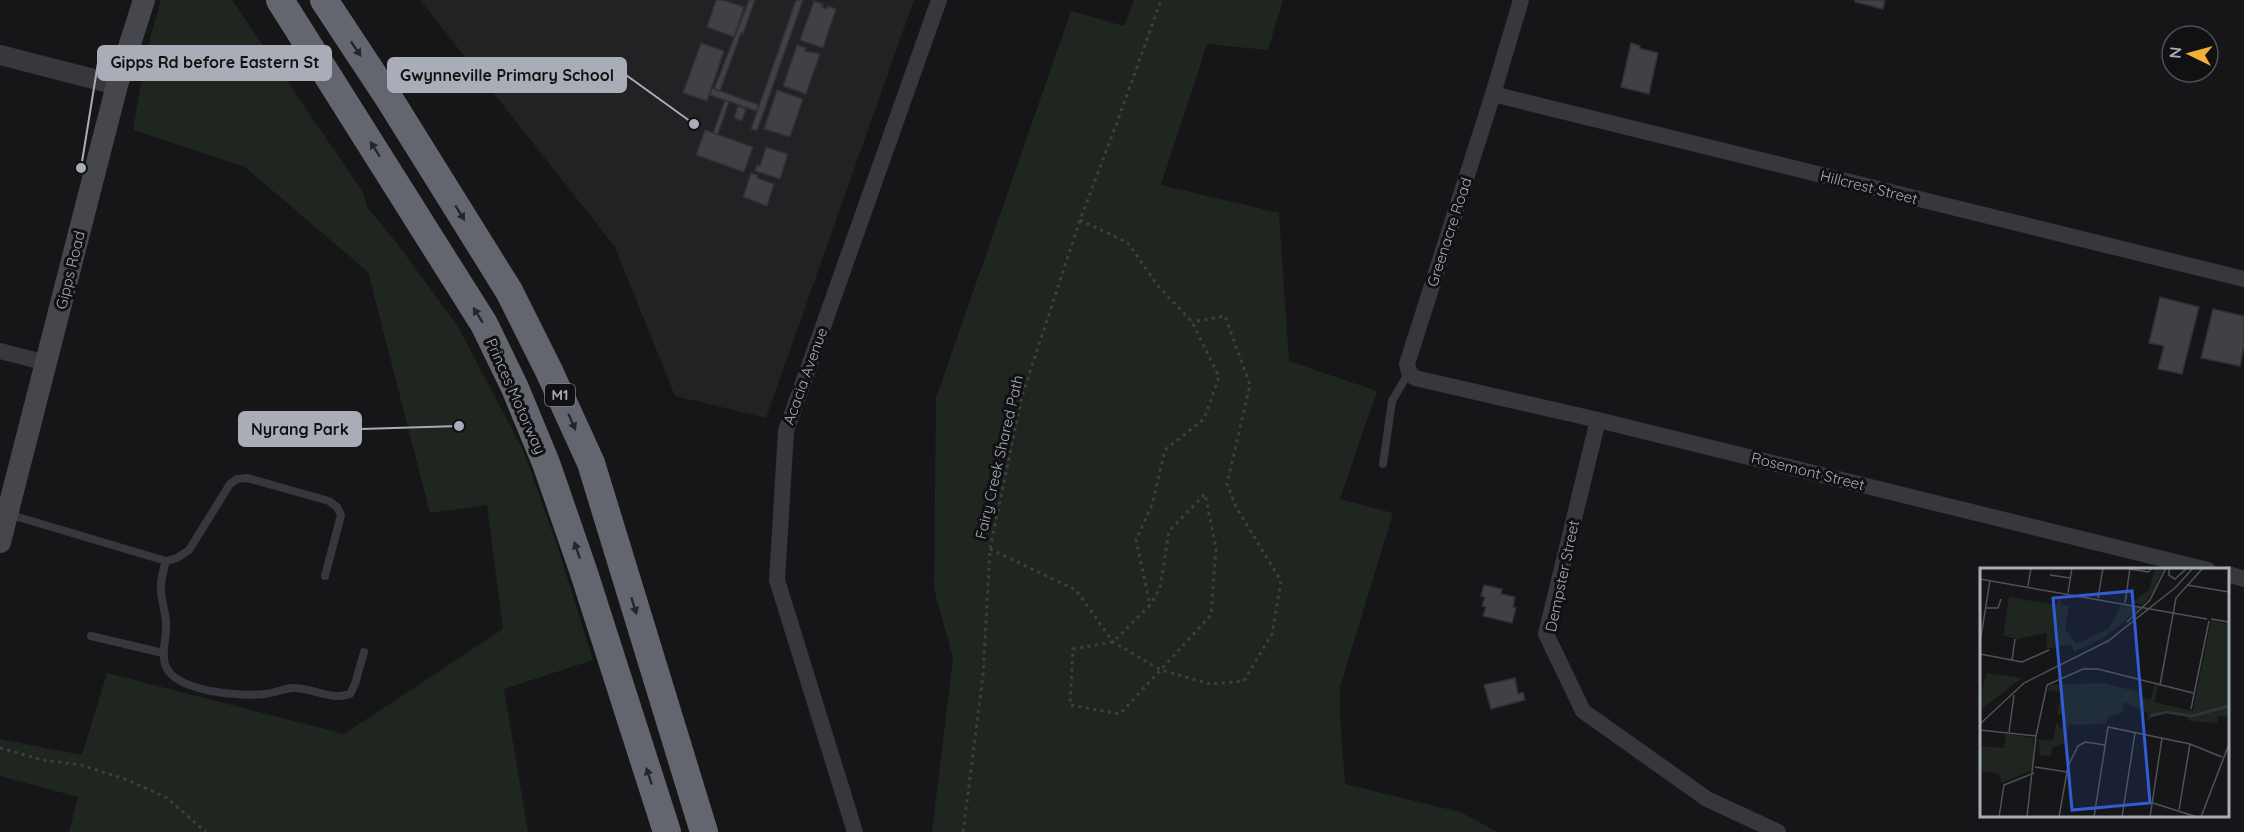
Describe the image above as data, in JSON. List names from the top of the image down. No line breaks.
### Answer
{"streets":{"highway":["M1","Princes Motorway"],"main road":["Gipps Road"],"street":["Hillcrest Street","Greenacre Road","Acacia Avenue","Rosemont Street","Dempster Street"],"path":["Fairy Creek Shared Path"]},"crossings":[["Hillcrest Street","Greenacre Road"],["Greenacre Road","Rosemont Street"],["Rosemont Street","Dempster Street"]],"places":["Gwynneville Primary School","Gipps Rd before Eastern St","Nyrang Park"],"north":"left"}
